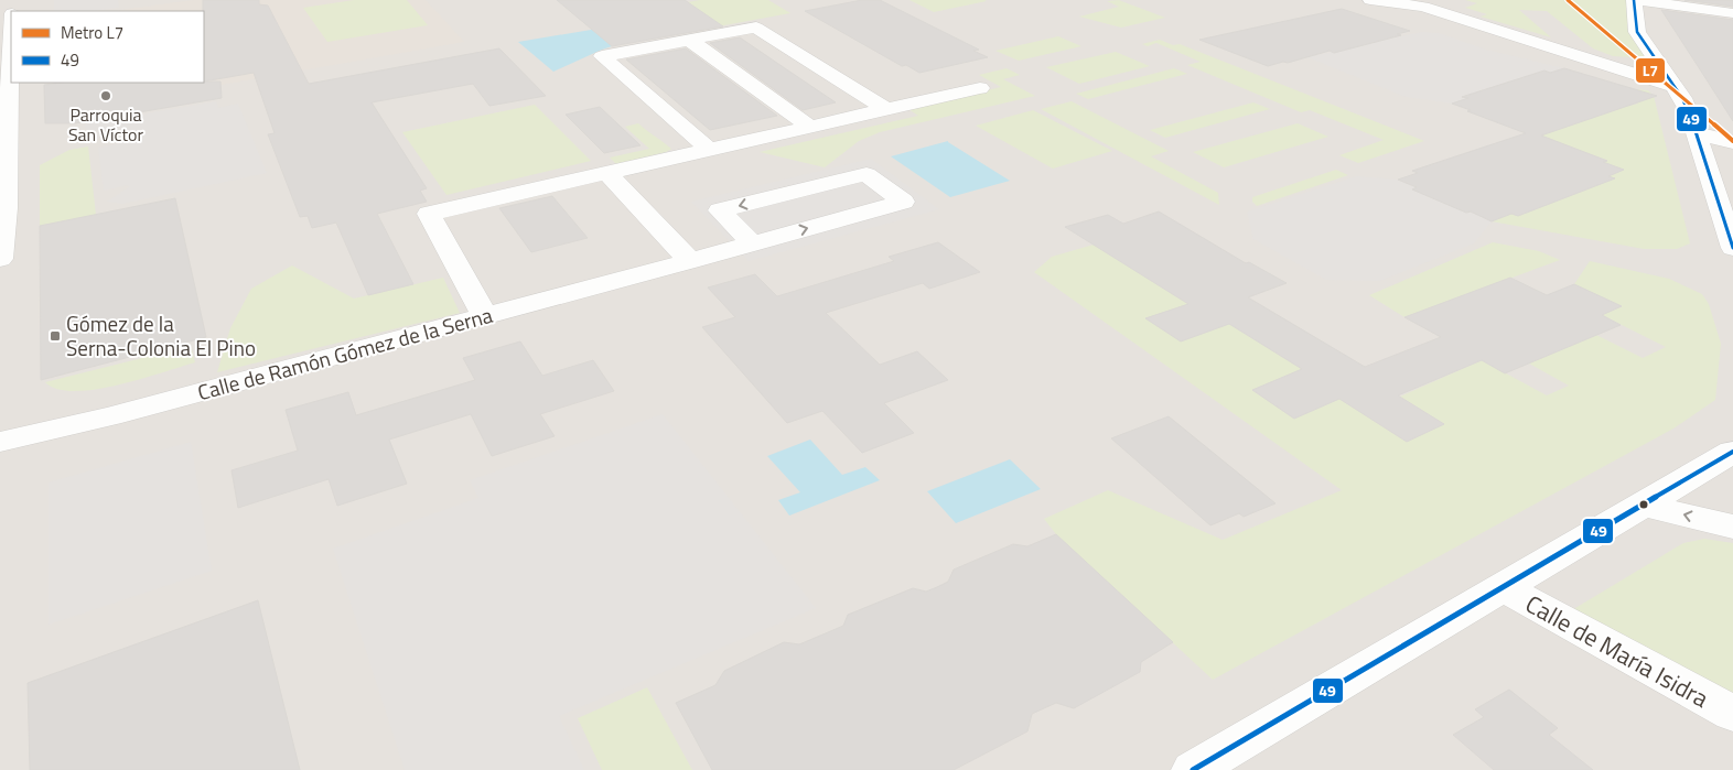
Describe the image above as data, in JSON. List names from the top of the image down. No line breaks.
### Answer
{"streets":{"street":["Calle de Ramón Gómez de la Serna","Calle de María Isidra"]},"places":{"other":["Parroquia San Víctor"],"transit":["Gómez de la Serna-Colonia El Pino"]},"lines":["metro line L7","transit line 49"],"legend":["Metro L7","49"]}
